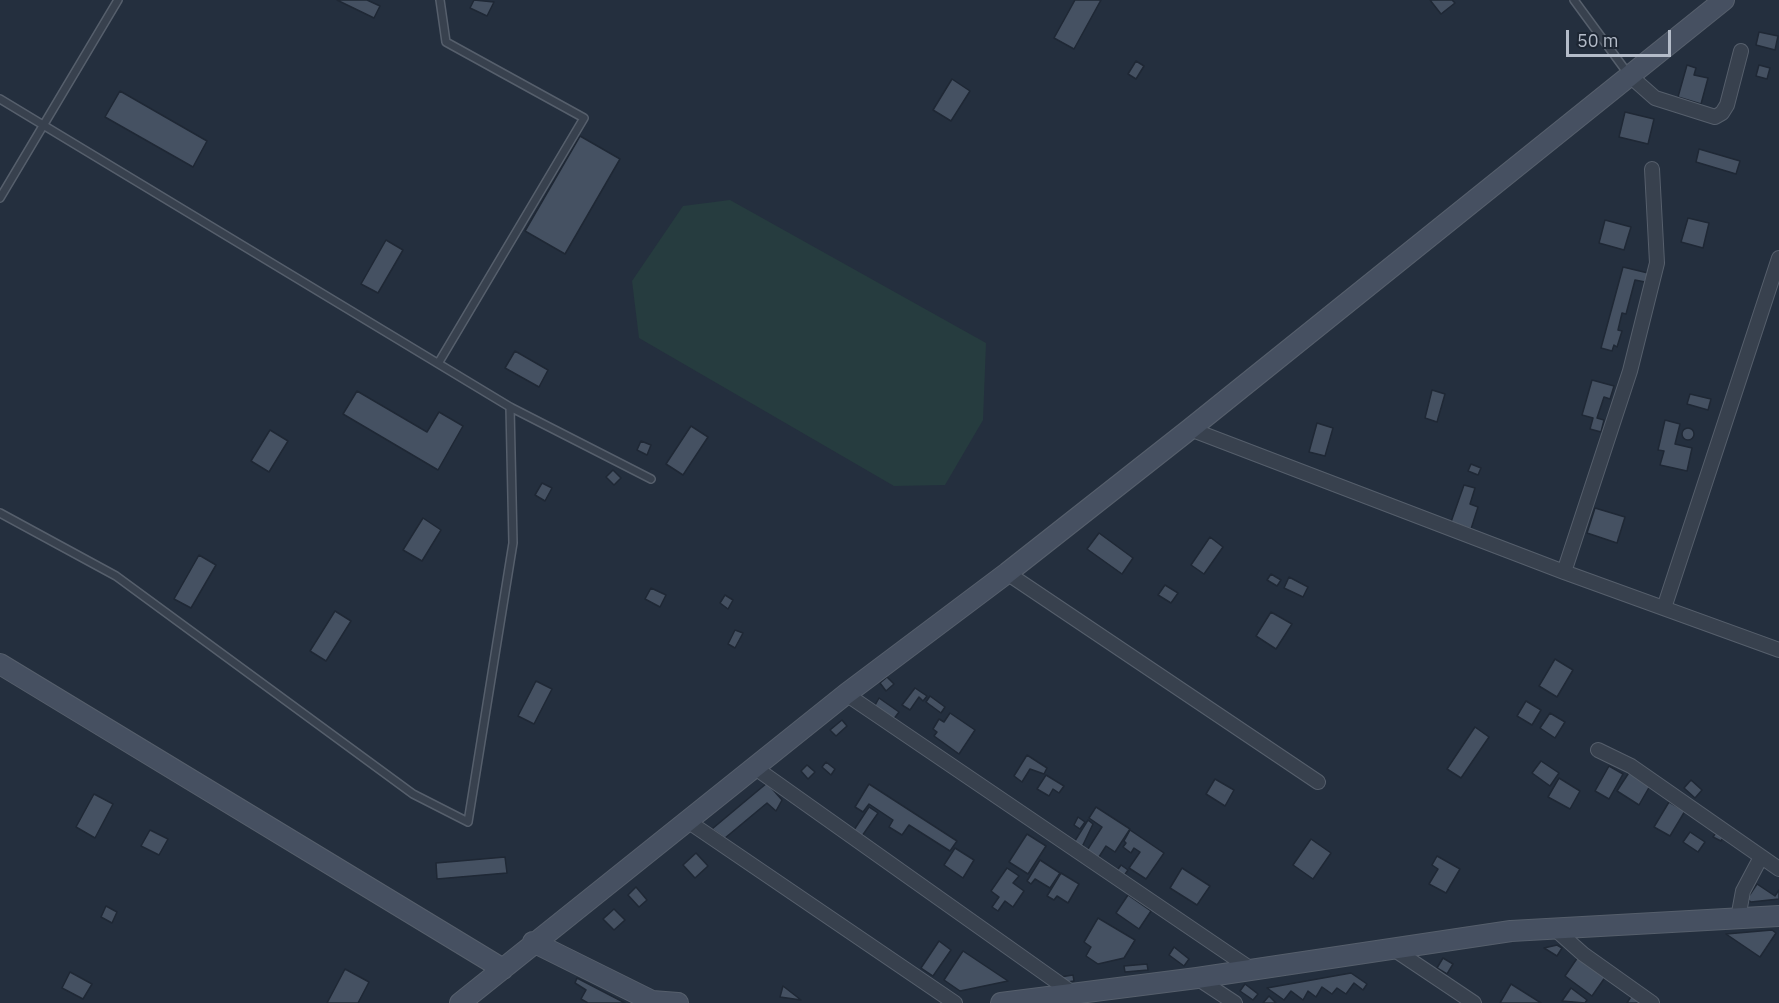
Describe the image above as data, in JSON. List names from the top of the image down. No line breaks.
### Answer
{"scale_bar":"50 m"}
